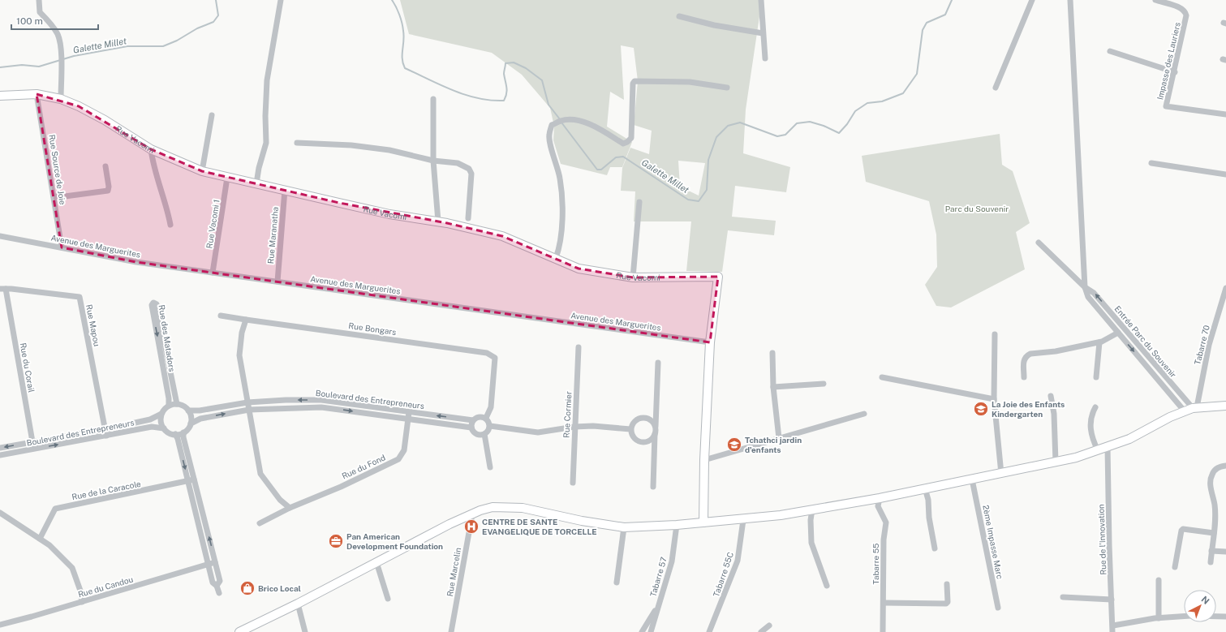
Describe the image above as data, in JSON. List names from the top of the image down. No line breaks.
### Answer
{"streets":{"main road":["Rue Vacomi"],"street":["Impasse des Lauriers","Rue Source de Joie","Rue Vacomi 1","Rue Maranatha","Avenue des Marguerites","Rue Mapou","Rue Bongars","Rue des Matadors","Entrée Parc du Souvenir","Tabarre 70","Rue du Corail","Boulevard des Entrepreneurs","Rue Cormier","Rue du Fond","Rue de la Caracole","Rue de l'Innovation","2ème Impasse Marc","Tabarre 55","Rue Marcelin","Tabarre 55C","Tabarre 57","Rue du Candou"]},"crossings":[["Rue Vacomi","Rue Source de Joie"],["Rue Vacomi","Rue Vacomi 1"],["Rue Vacomi","Rue Maranatha"],["Rue Vacomi","Avenue des Marguerites"],["Rue Source de Joie","Avenue des Marguerites"],["Rue Vacomi 1","Avenue des Marguerites"],["Rue Maranatha","Avenue des Marguerites"],["Rue Mapou","Rue du Corail"],["Rue Mapou","Boulevard des Entrepreneurs"],["Rue Bongars","Boulevard des Entrepreneurs"],["Rue des Matadors","Boulevard des Entrepreneurs"],["Entrée Parc du Souvenir","Tabarre 70"],["Rue du Corail","Boulevard des Entrepreneurs"],["Boulevard des Entrepreneurs","Rue du Fond"]],"water":["Galette Millet"],"parks":["Parc du Souvenir"],"places":{"school or university":["La Joie des Enfants Kindergarten","Tchathci jardin d'enfants"],"hospital":["CENTRE DE SANTE EVANGELIQUE DE TORCELLE"],"office":["Pan American Development Foundation"],"shop":["Brico Local"]},"scale_bar":"100 m","north":"top right"}
